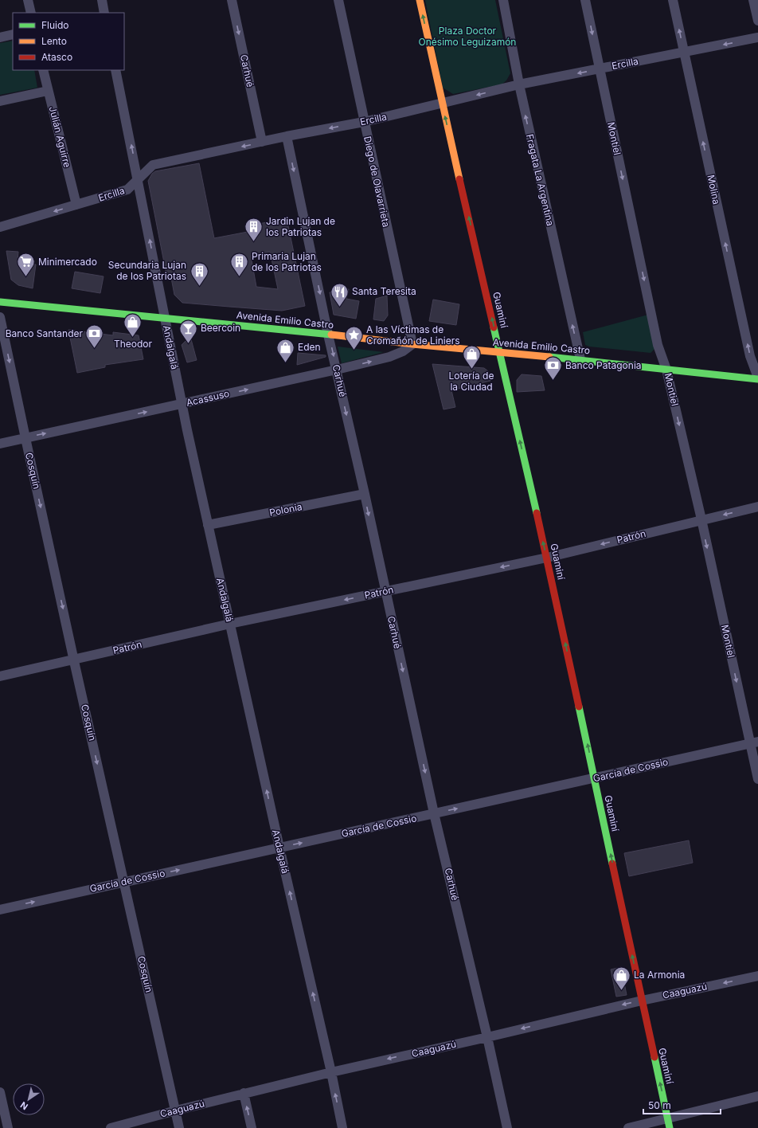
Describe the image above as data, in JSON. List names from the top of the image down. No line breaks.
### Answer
{"streets":{"street":["Ercilla","Carhué","Julián Aguirre","Montiel","Fragata La Argentina","Diego de Olavarrieta","Molina","Guaminí","Avenida Emilio Castro","Andalgalá","Acassuso","Cosquín","Polonia","Patrón","García de Cossio","Caaguazú"]},"crossings":[["Ercilla","Carhué"],["Ercilla","Julián Aguirre"],["Ercilla","Montiel"],["Ercilla","Fragata La Argentina"],["Ercilla","Diego de Olavarrieta"],["Ercilla","Molina"],["Ercilla","Guaminí"],["Ercilla","Andalgalá"],["Carhué","Avenida Emilio Castro"],["Carhué","Acassuso"],["Carhué","Polonia"],["Carhué","Patrón"],["Carhué","García de Cossio"],["Carhué","Caaguazú"],["Montiel","Avenida Emilio Castro"],["Montiel","Patrón"],["Montiel","García de Cossio"],["Fragata La Argentina","Avenida Emilio Castro"],["Diego de Olavarrieta","Avenida Emilio Castro"],["Diego de Olavarrieta","Acassuso"],["Molina","Avenida Emilio Castro"],["Guaminí","Avenida Emilio Castro"],["Guaminí","Patrón"],["Guaminí","García de Cossio"],["Guaminí","Caaguazú"],["Avenida Emilio Castro","Andalgalá"],["Avenida Emilio Castro","Acassuso"],["Andalgalá","Acassuso"],["Andalgalá","Polonia"],["Andalgalá","Patrón"],["Andalgalá","García de Cossio"],["Andalgalá","Caaguazú"],["Acassuso","Cosquín"],["Cosquín","Patrón"],["Cosquín","García de Cossio"],["Cosquín","Caaguazú"]],"one_way":["Ercilla","Carhué","Montiel","Fragata La Argentina","Molina","Guaminí","Andalgalá","Acassuso","Cosquín","Patrón","García de Cossio","Caaguazú"],"parks":["Plaza Doctor Onésimo Leguizamón"],"places":{"building":["Jardin Lujan de los Patriotas","Primaria Lujan de los Patriotas","Secundaria Lujan de los Patriotas"],"supermarket":["Minimercado"],"restaurant":["Santa Teresita"],"shop":["Theodor","Eden","Lotería de la Ciudad","La Armonia"],"bar":["Beercoin"],"bank":["Banco Santander","Banco Patagonia"],"place":["A las Víctimas de Cromañón de Liniers"]},"legend":["Fluido","Lento","Atasco"],"scale_bar":"50 m","north":"bottom left"}
